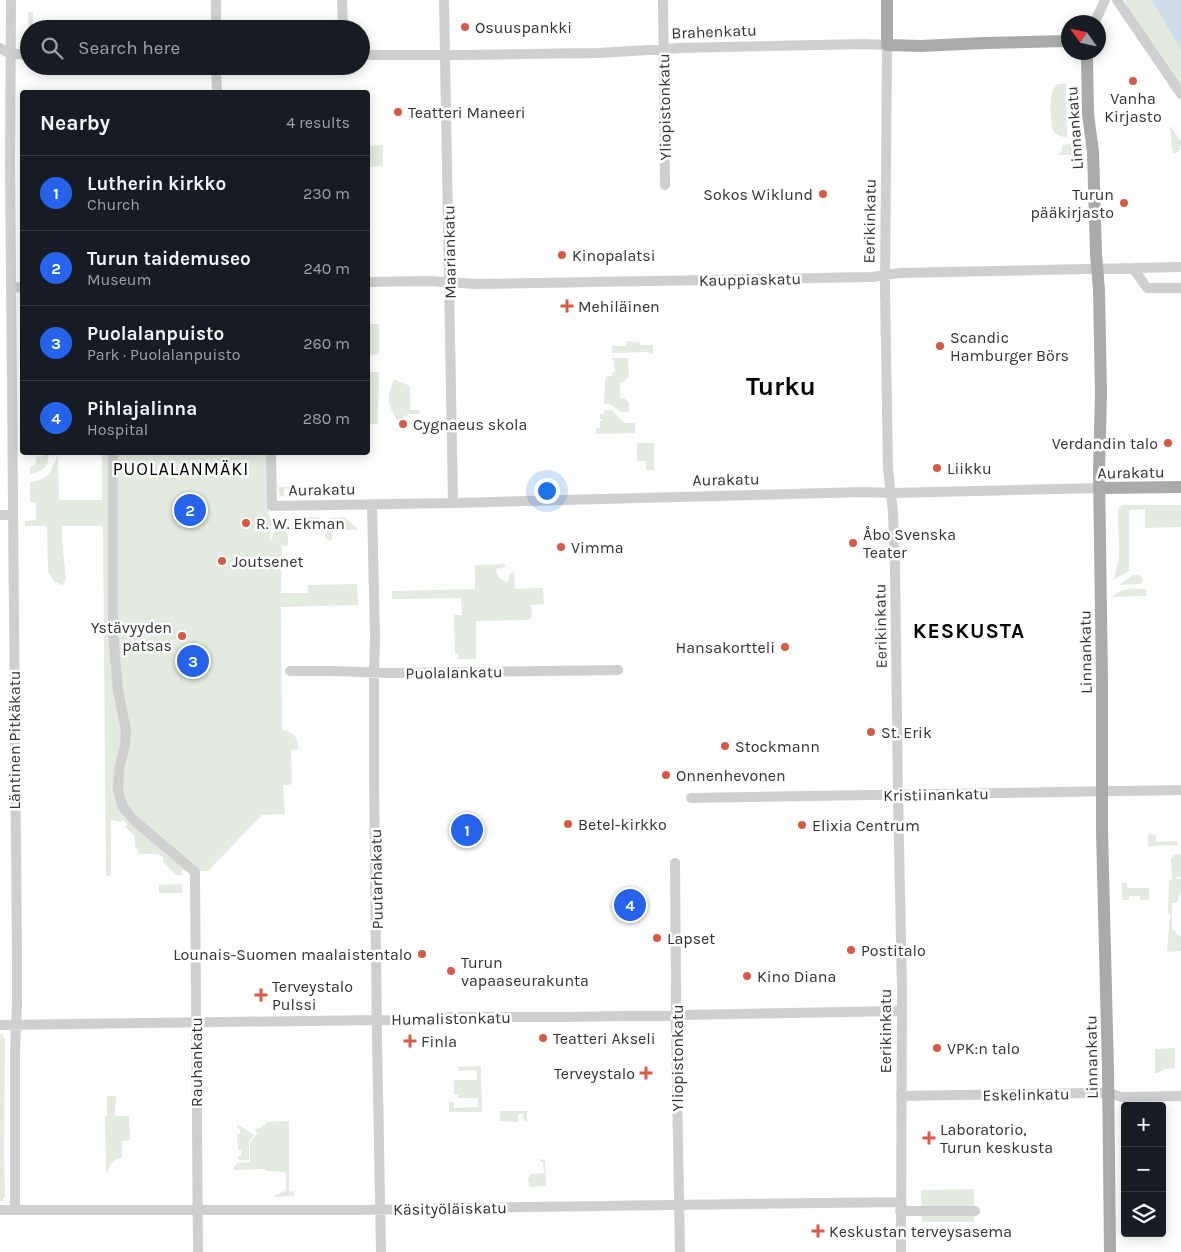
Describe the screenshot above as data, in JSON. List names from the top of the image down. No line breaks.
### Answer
{"streets":{"main road":["Brahenkatu","Linnankatu","Eerikinkatu","Aurakatu"],"street":["Yliopistonkatu","Maariankatu","Kauppiaskatu","Puolalankatu","Läntinen Pitkäkatu","Kristiinankatu","Puutarhakatu","Humalistonkatu","Rauhankatu","Eskelinkatu","Käsityöläiskatu"]},"crossings":[["Brahenkatu","Yliopistonkatu"],["Brahenkatu","Eerikinkatu"],["Brahenkatu","Maariankatu"],["Yliopistonkatu","Humalistonkatu"],["Yliopistonkatu","Käsityöläiskatu"],["Linnankatu","Kauppiaskatu"],["Linnankatu","Aurakatu"],["Linnankatu","Kristiinankatu"],["Linnankatu","Eskelinkatu"],["Eerikinkatu","Kauppiaskatu"],["Eerikinkatu","Aurakatu"],["Eerikinkatu","Kristiinankatu"],["Eerikinkatu","Humalistonkatu"],["Eerikinkatu","Eskelinkatu"],["Eerikinkatu","Käsityöläiskatu"],["Maariankatu","Kauppiaskatu"],["Maariankatu","Aurakatu"],["Aurakatu","Puutarhakatu"],["Puolalankatu","Puutarhakatu"],["Läntinen Pitkäkatu","Humalistonkatu"],["Läntinen Pitkäkatu","Käsityöläiskatu"],["Puutarhakatu","Humalistonkatu"],["Puutarhakatu","Käsityöläiskatu"],["Humalistonkatu","Rauhankatu"],["Rauhankatu","Käsityöläiskatu"]],"districts":["Turku","PUOLALANMÄKI","KESKUSTA"],"places":{"other":["Osuuspankki","Vanha Kirjasto","Teatteri Maneeri","Sokos Wiklund","Turun pääkirjasto","Kinopalatsi","Scandic Hamburger Börs","Cygnaeus skola","Verdandin talo","Liikku","R. W. Ekman","Åbo Svenska Teater","Vimma","Joutsenet","Ystävyyden patsas","Hansakortteli","St. Erik","Stockmann","Onnenhevonen","Betel-kirkko","Elixia Centrum","Lapset","Postitalo","Lounais-Suomen maalaistentalo","Turun vapaaseurakunta","Kino Diana","Teatteri Akseli","VPK:n talo"],"health":["Mehiläinen","Terveystalo Pulssi","Finla","Terveystalo","Laboratorio, Turun keskusta","Keskustan terveysasema"]},"north":"top left","page":{"search":"Search here","heading":["Nearby","4 results"],"list":[{"mark":"1","name":"Lutherin kirkko","note":"Church","value":"230 m"},{"mark":"2","name":"Turun taidemuseo","note":"Museum","value":"240 m"},{"mark":"3","name":"Puolalanpuisto","note":"Park · Puolalanpuisto","value":"260 m"},{"mark":"4","name":"Pihlajalinna","note":"Hospital","value":"280 m"}],"pins":["2","3","1","4"],"map_buttons":["+","−"]}}
